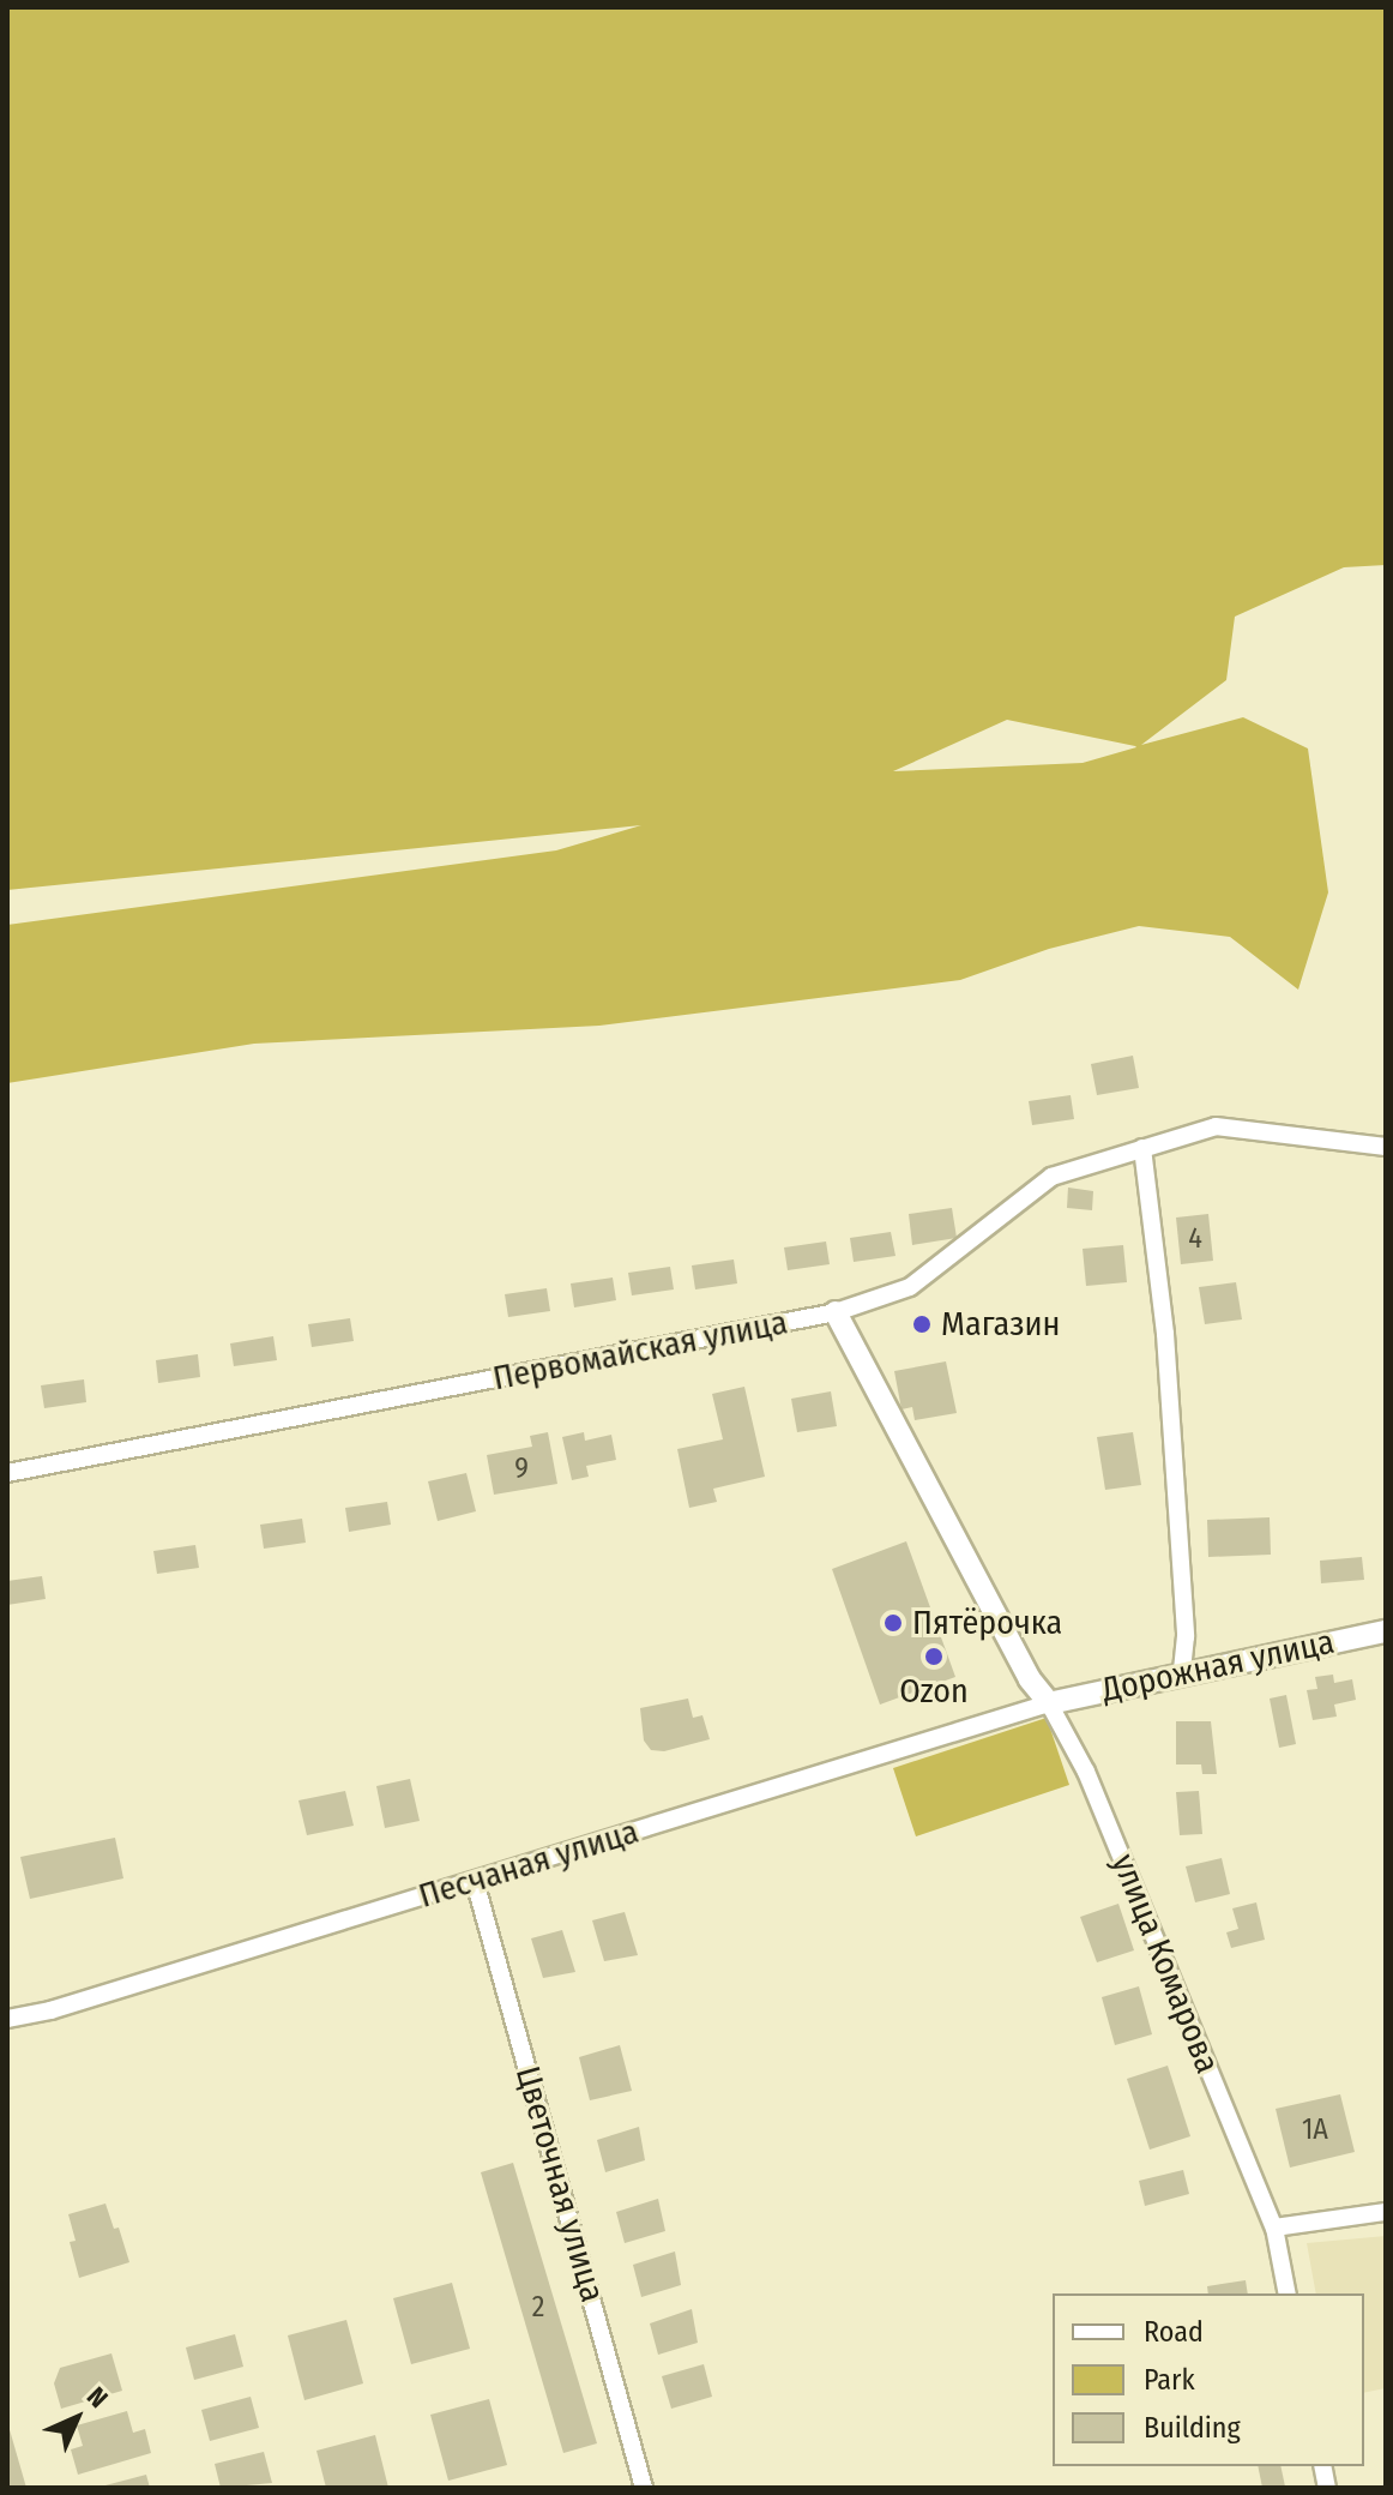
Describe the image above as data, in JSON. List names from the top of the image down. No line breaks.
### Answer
{"streets":{"street":["Первомайская улица","Дорожная улица","Песчаная улица","улица Комарова","Цветочная улица"]},"crossings":[["Первомайская улица","Дорожная улица"],["Первомайская улица","Песчаная улица"],["Первомайская улица","улица Комарова"],["Дорожная улица","Песчаная улица"],["Дорожная улица","улица Комарова"],["Песчаная улица","улица Комарова"],["Песчаная улица","Цветочная улица"]],"places":["Магазин","Пятёрочка","Ozon"],"house_numbers":["4","9","1А","2"],"legend":["Road","Park","Building"],"north":"top right"}
